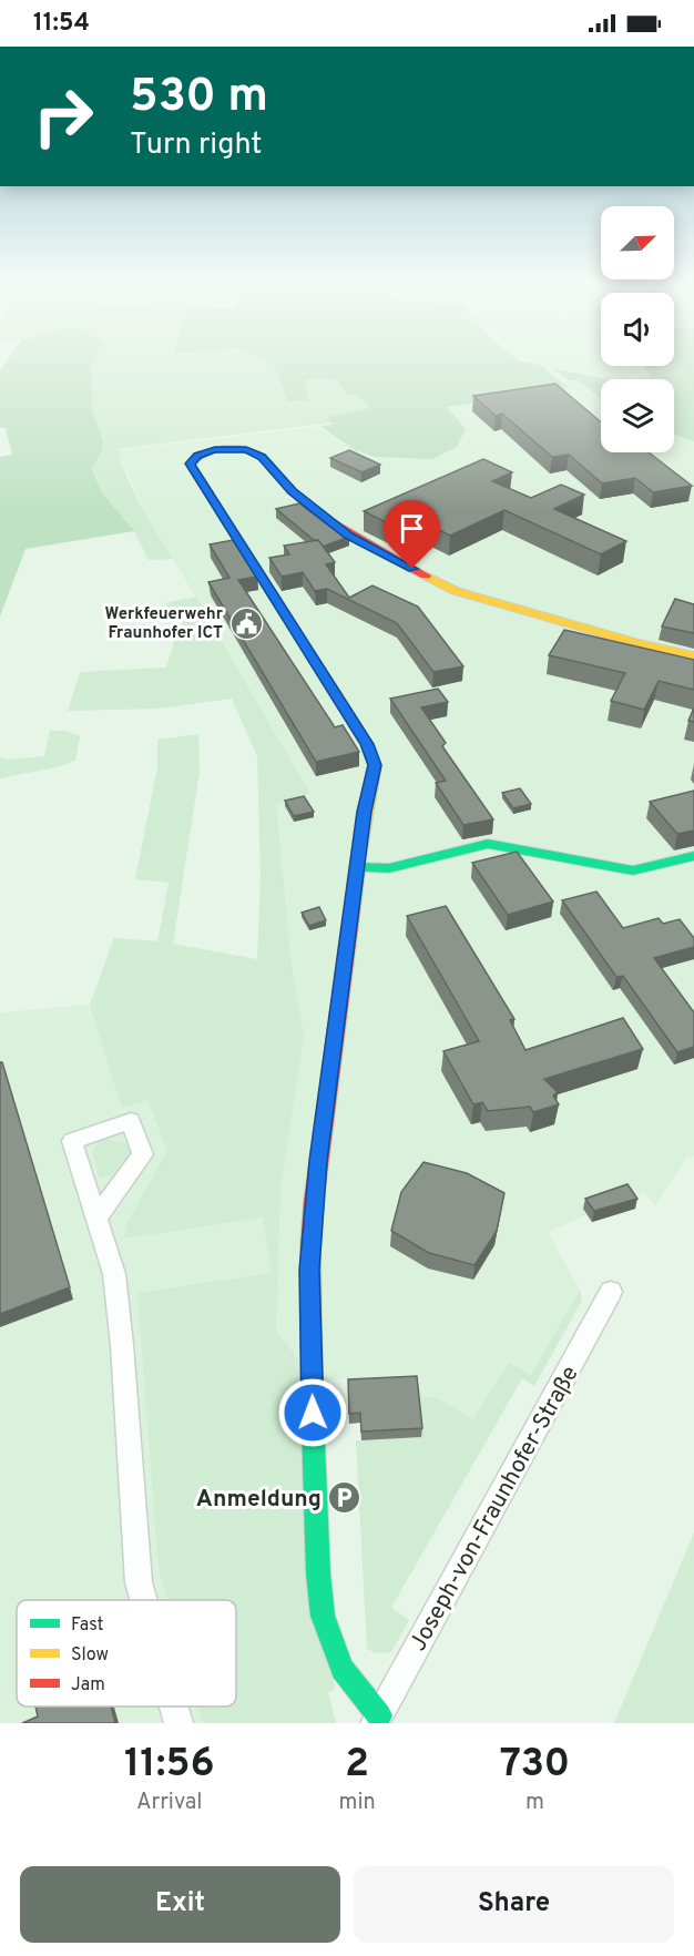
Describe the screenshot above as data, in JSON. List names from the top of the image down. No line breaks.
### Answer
{"streets":{"street":["Joseph-von-Fraunhofer-Straße"]},"places":{"public building":["Werkfeuerwehr Fraunhofer ICT"],"parking":["Anmeldung"]},"legend":["Fast","Slow","Jam"],"north":"top right","page":{"status":"11:54","turn":["530 m","Turn right"],"eta":["11:56","Arrival","2","min","730","m"],"buttons":["Exit","Share"]}}
